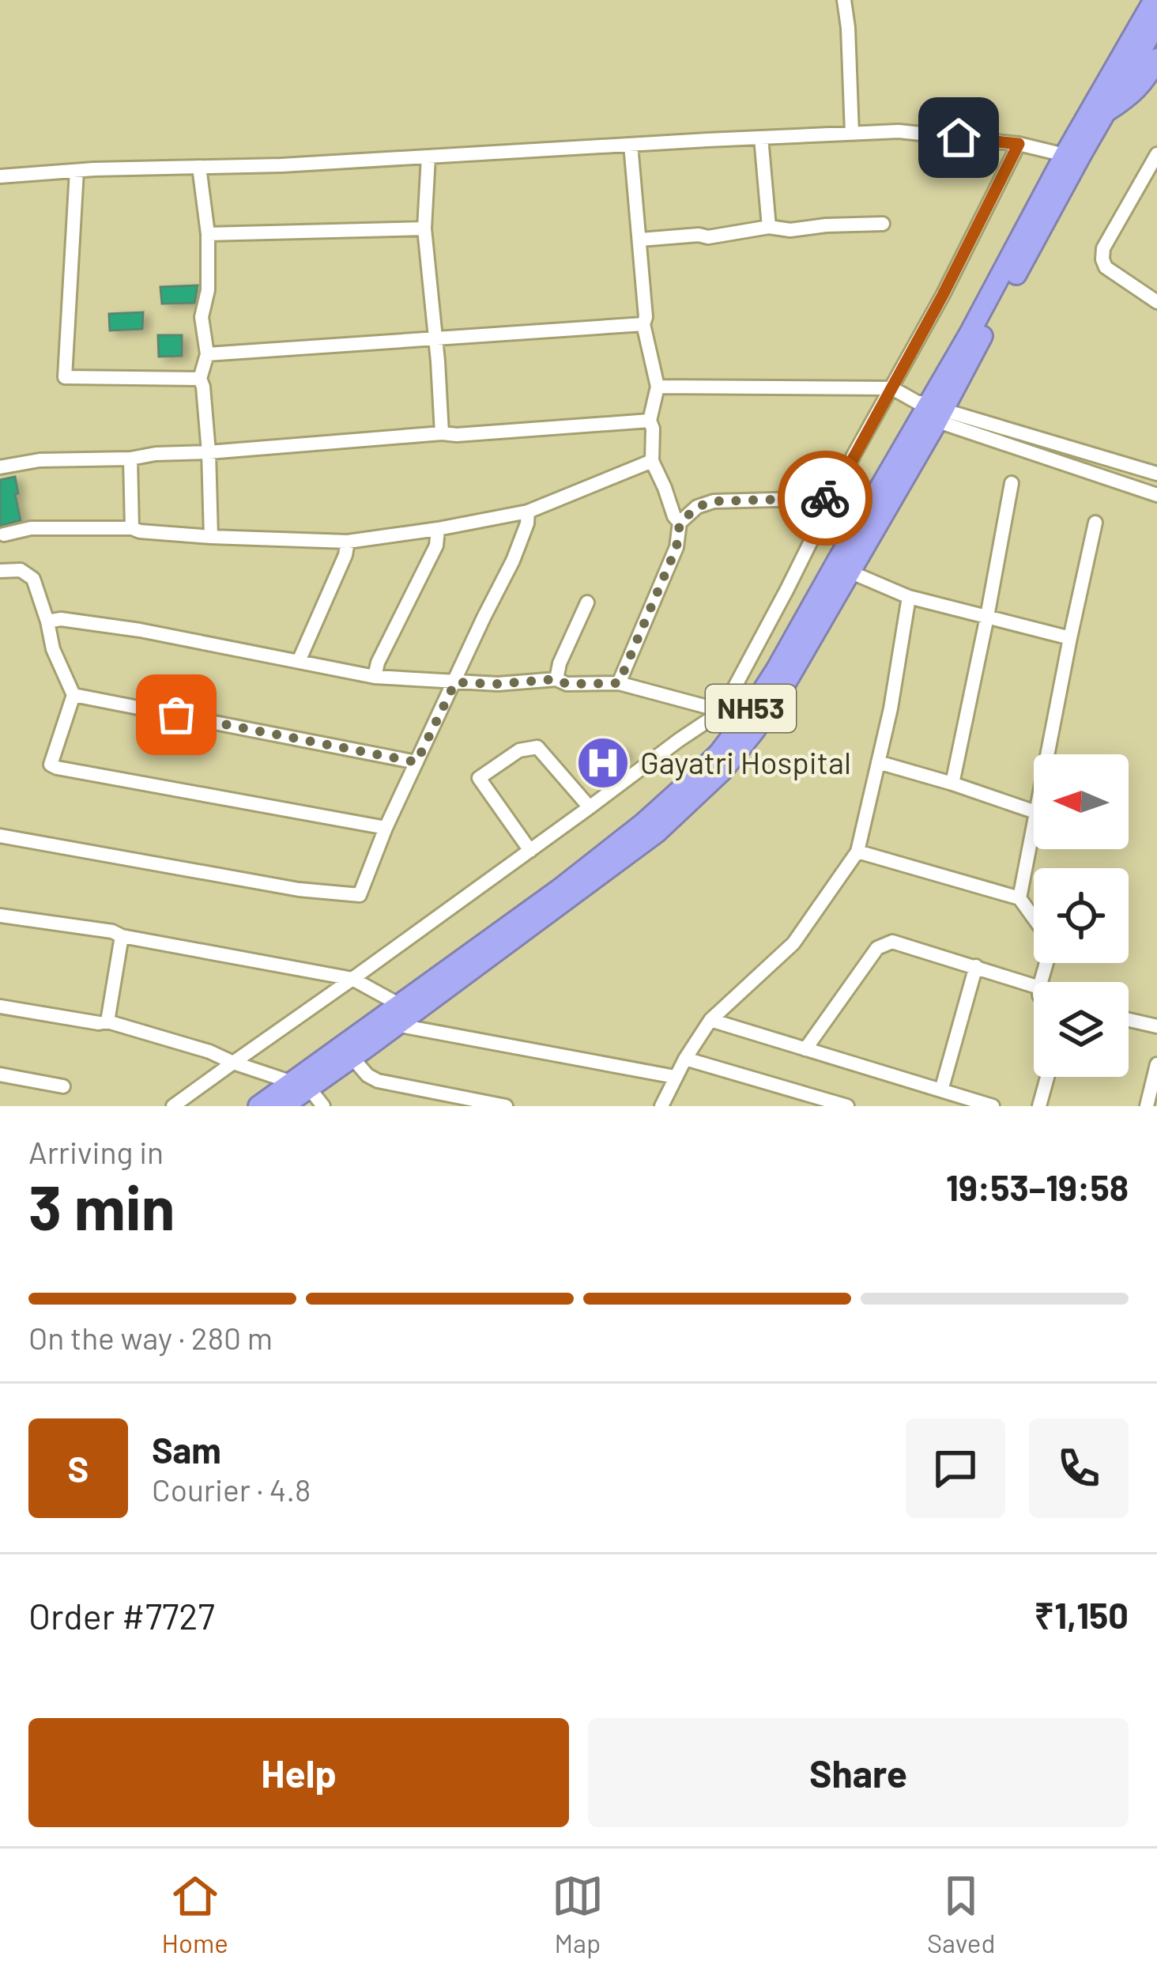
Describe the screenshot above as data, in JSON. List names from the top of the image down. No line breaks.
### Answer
{"streets":{"highway":["NH53"]},"places":{"hospital":["Gayatri Hospital"]},"north":"left","page":{"heading":["3 min","Arriving in","19:53–19:58"],"panel":["Sam","Courier · 4.8","Order #7727","₹1,150"],"bar":"On the way · 280 m","round":"S","buttons":["Help","Share"],"tabs":["Home","Map","Saved"]}}
